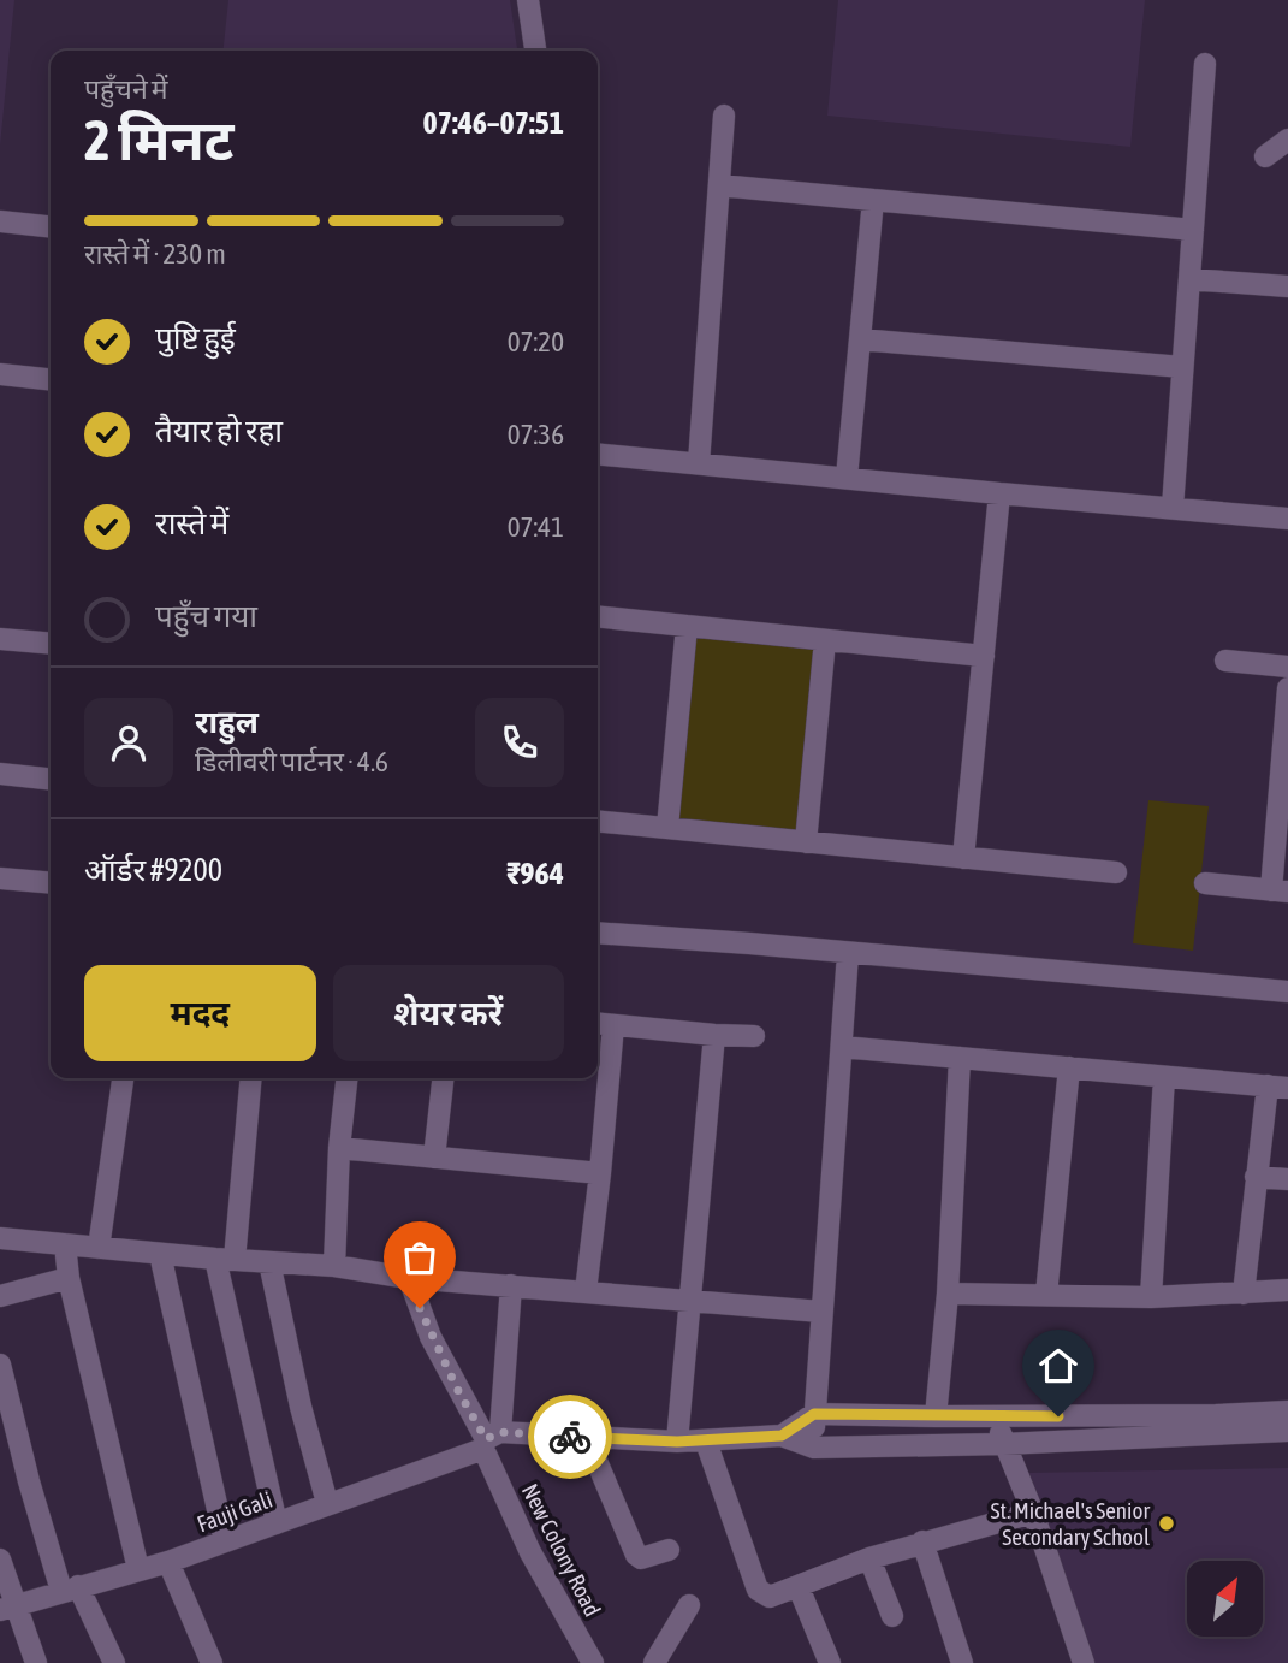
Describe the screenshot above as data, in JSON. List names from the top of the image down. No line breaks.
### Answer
{"streets":{"street":["Fauji Gali","New Colony Road"]},"crossings":[["Fauji Gali","New Colony Road"]],"places":["St. Michael's Senior Secondary School"],"north":"top right","page":{"heading":["2 मिनट","पहुँचने में","07:46–07:51"],"panel":["राहुल","डिलीवरी पार्टनर · 4.6","ऑर्डर #9200","₹964"],"bar":"रास्ते में · 230 m","list":[["पुष्टि हुई","07:20"],["तैयार हो रहा","07:36"],["रास्ते में","07:41"],"पहुँच गया"],"buttons":["मदद","शेयर करें"]}}
